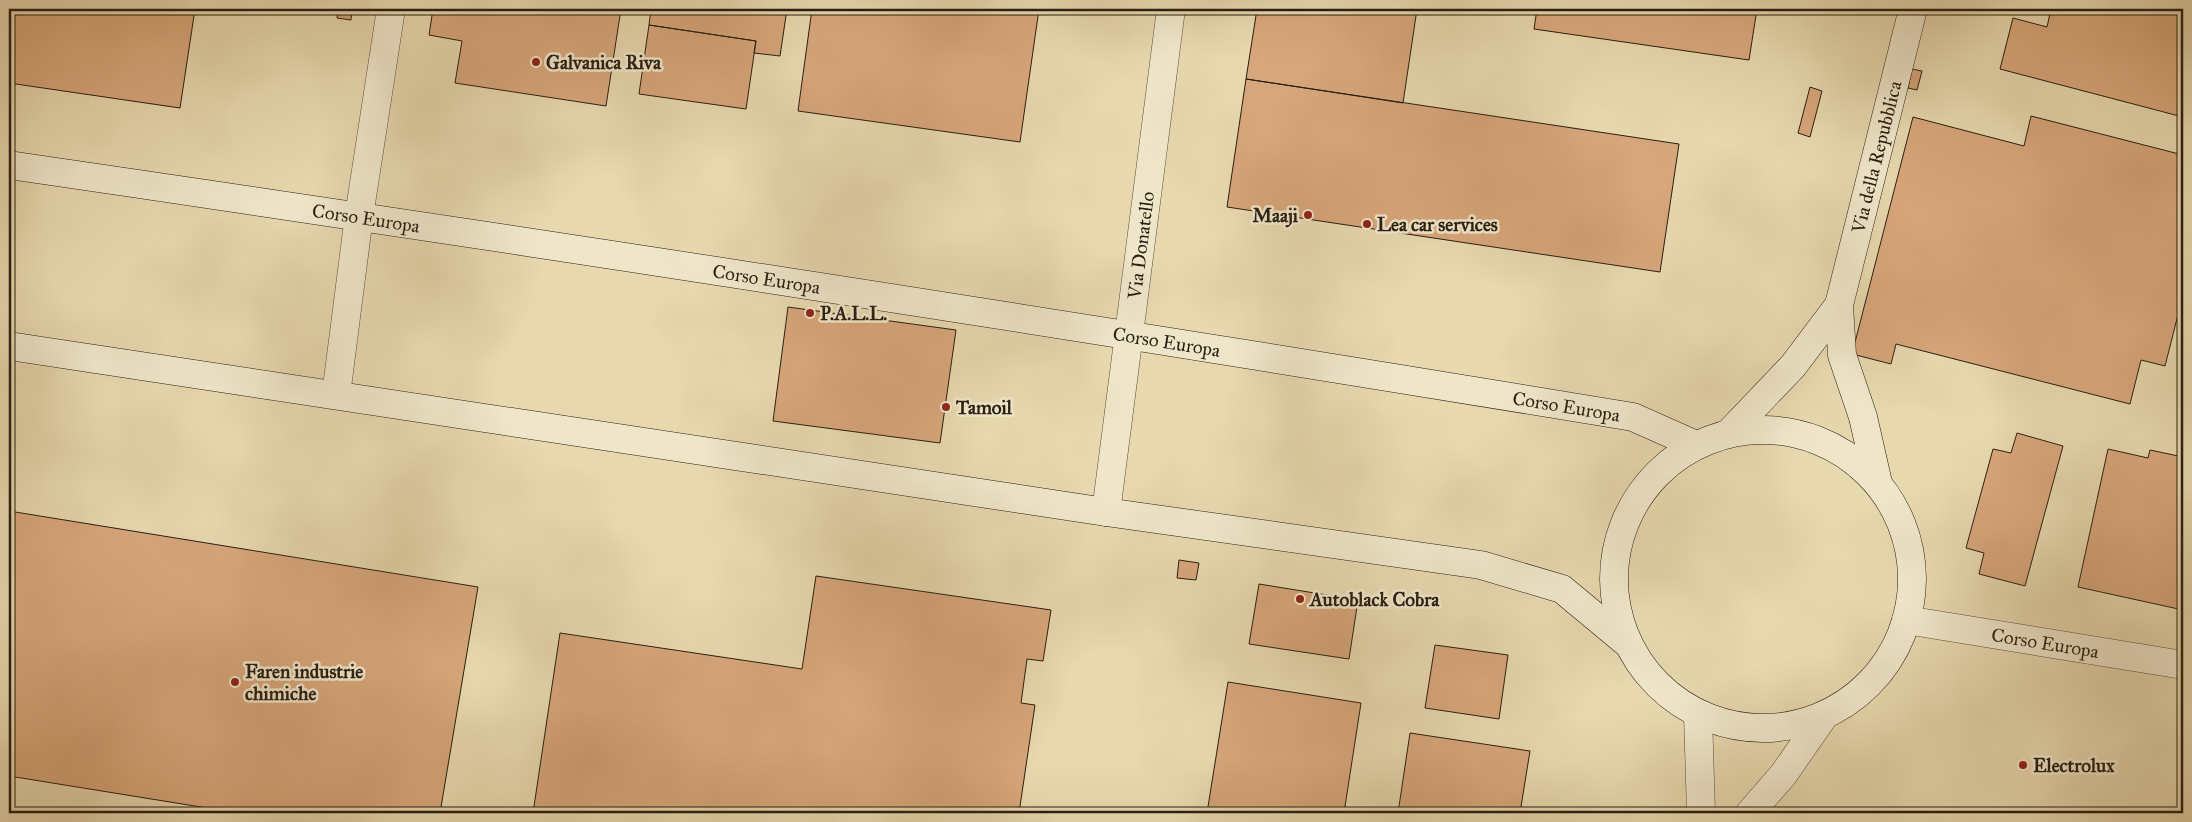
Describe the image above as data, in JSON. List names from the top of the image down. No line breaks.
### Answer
{"streets":{"street":["Via della Repubblica","Corso Europa","Via Donatello"]},"crossings":[["Corso Europa","Via Donatello"]],"places":["Galvanica Riva","Maaji","Lea car services","P.A.L.L.","Tamoil","Autoblack Cobra","Faren industrie chimiche","Electrolux"]}
